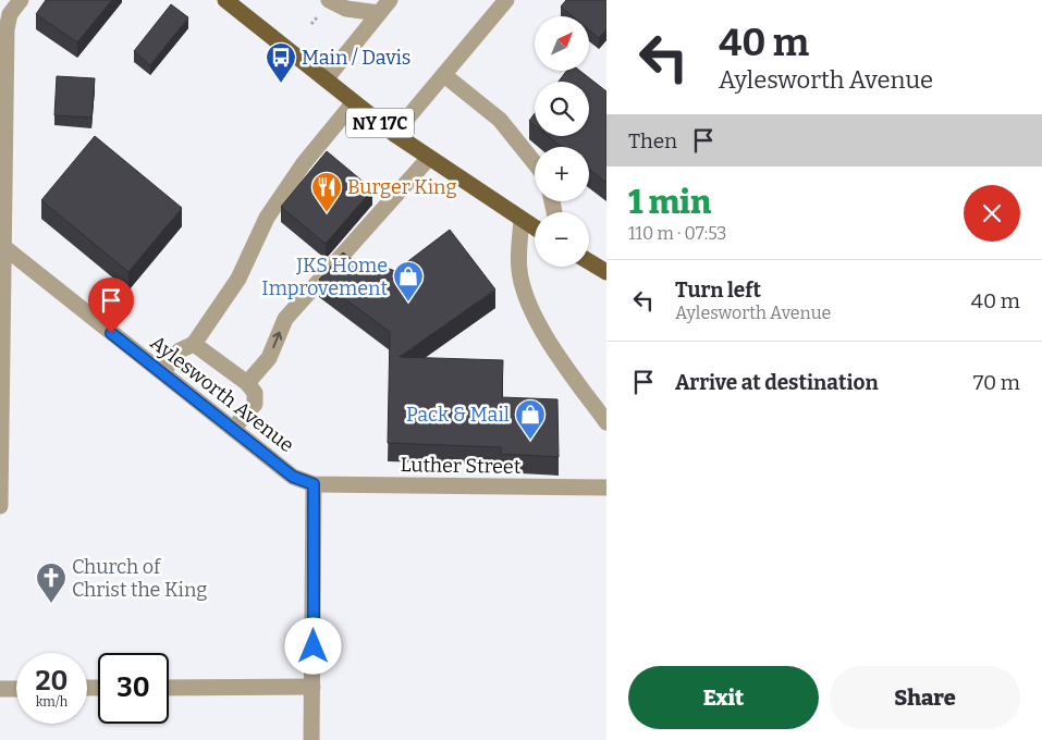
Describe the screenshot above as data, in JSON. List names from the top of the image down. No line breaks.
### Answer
{"streets":{"main road":["NY 17C"],"street":["Aylesworth Avenue","Luther Street"]},"crossings":[["Aylesworth Avenue","Luther Street"]],"places":{"bus stop":["Main / Davis"],"restaurant":["Burger King"],"shop":["JKS Home Improvement","Pack & Mail"],"church":["Church of Christ the King"]},"north":"top right","page":{"turn":["40 m","Aylesworth Avenue"],"map_buttons":["+","−"],"then":"Then","heading":["1 min","110 m · 07:53"],"list":[{"name":"Turn left","note":"Aylesworth Avenue","value":"40 m"},{"name":"Arrive at destination","value":"70 m"}],"speed":"20 km/h","limit":"30","buttons":["Exit","Share"]}}
